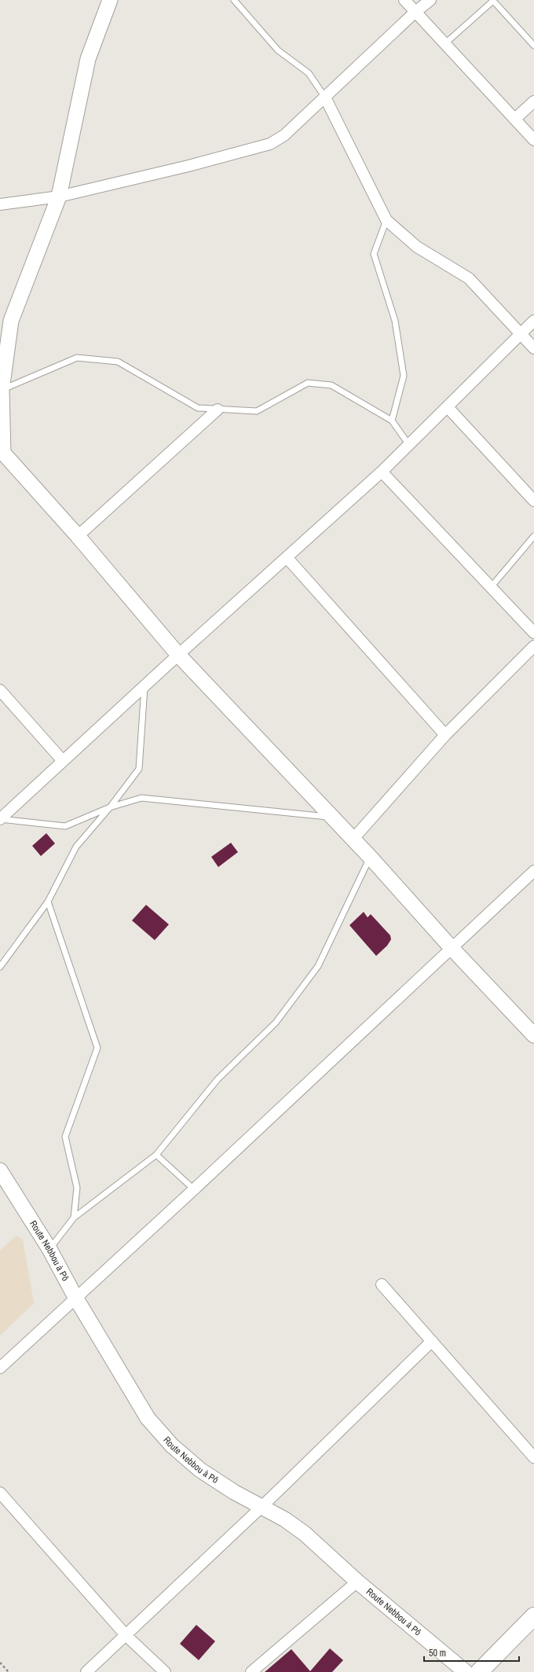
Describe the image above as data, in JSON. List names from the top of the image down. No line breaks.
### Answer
{"streets":{"street":["Route Nebbou à Pô"]},"scale_bar":"50 m"}
